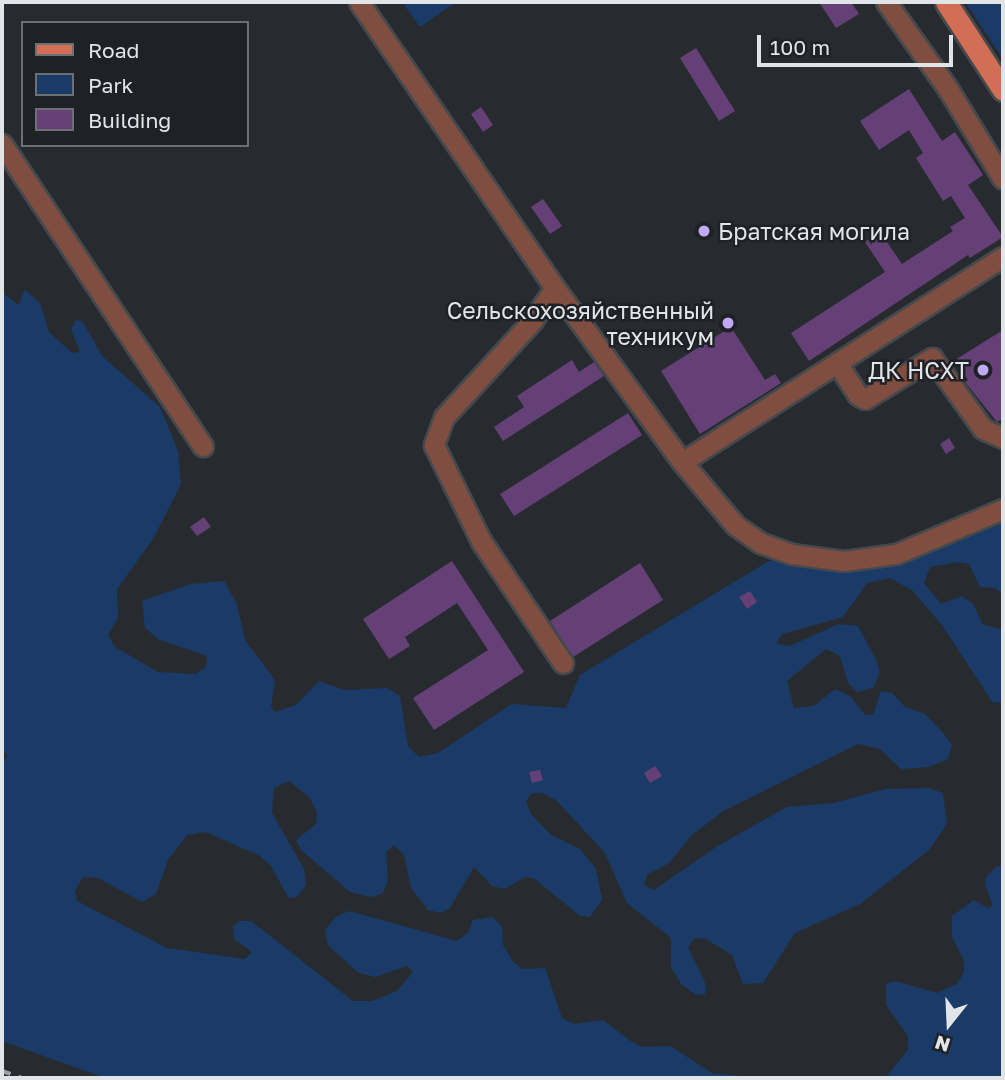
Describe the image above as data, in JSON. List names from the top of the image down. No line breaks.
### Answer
{"places":["Братская могила","Сельскохозяйственный техникум","ДК НСХТ"],"legend":["Road","Park","Building"],"scale_bar":"100 m","north":"bottom"}
